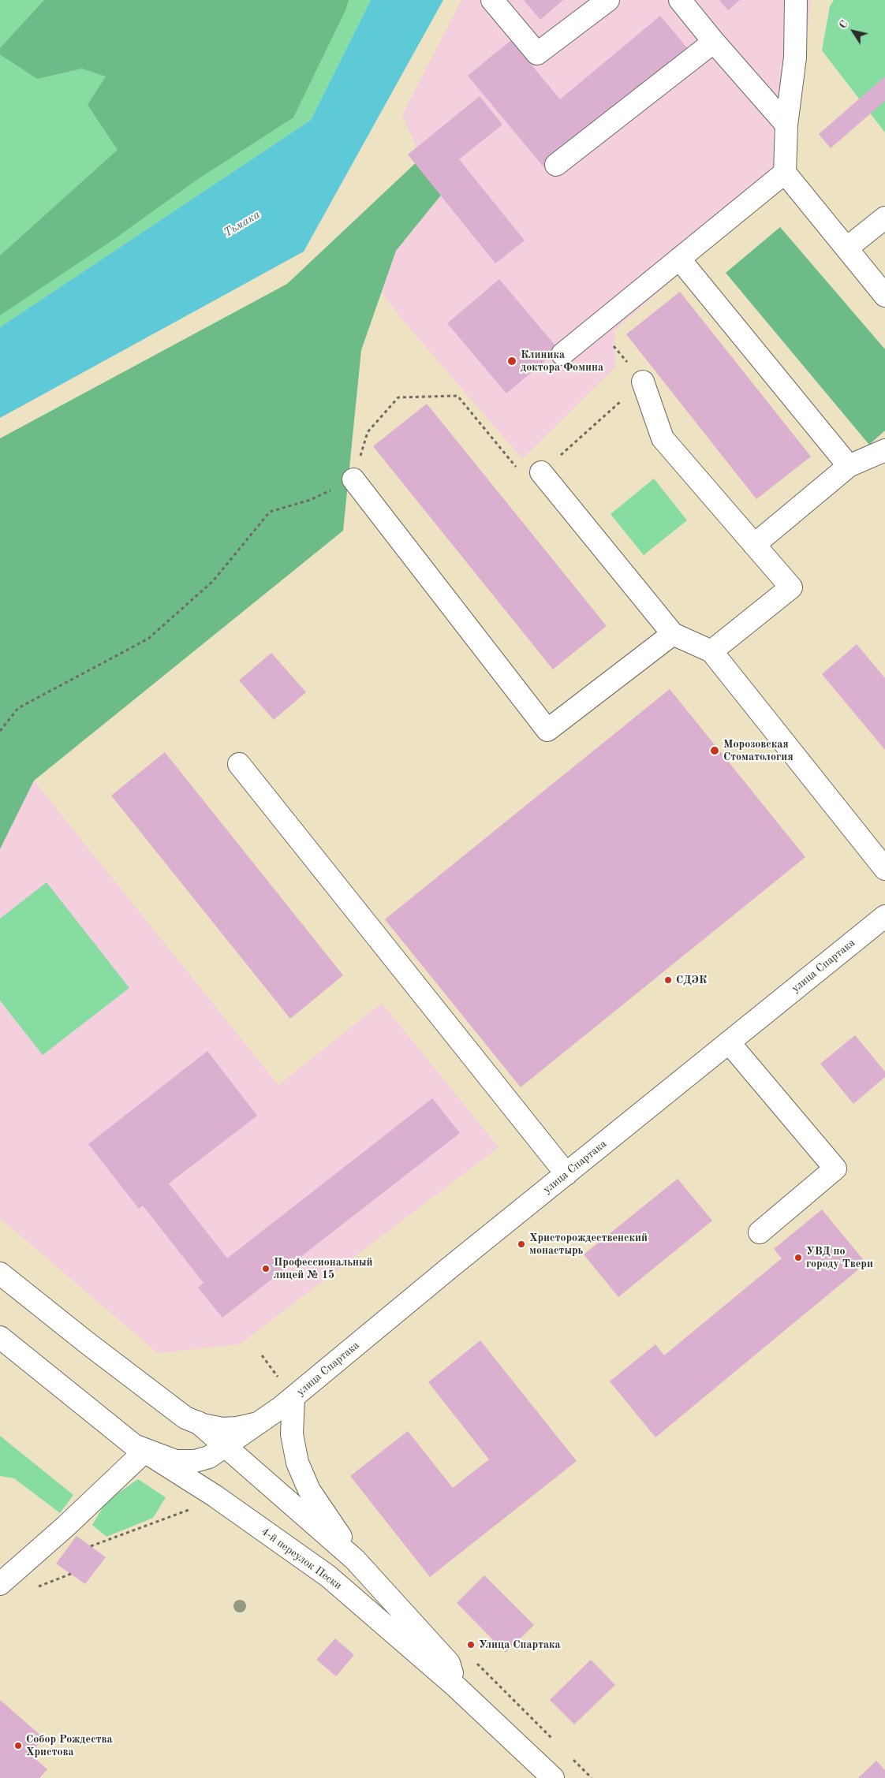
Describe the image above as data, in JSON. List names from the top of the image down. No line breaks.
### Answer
{"streets":{"main road":["улица Спартака","4-й переулок Пески"]},"crossings":[["улица Спартака","4-й переулок Пески"]],"water":["Тьмака"],"places":["Клиника доктора Фомина","Морозовская Стоматология","СДЭК","Христорождественский монастырь","УВД по городу Твери","Профессиональный лицей № 15","Улица Спартака","Собор Рождества Христова"],"north":"top left"}
